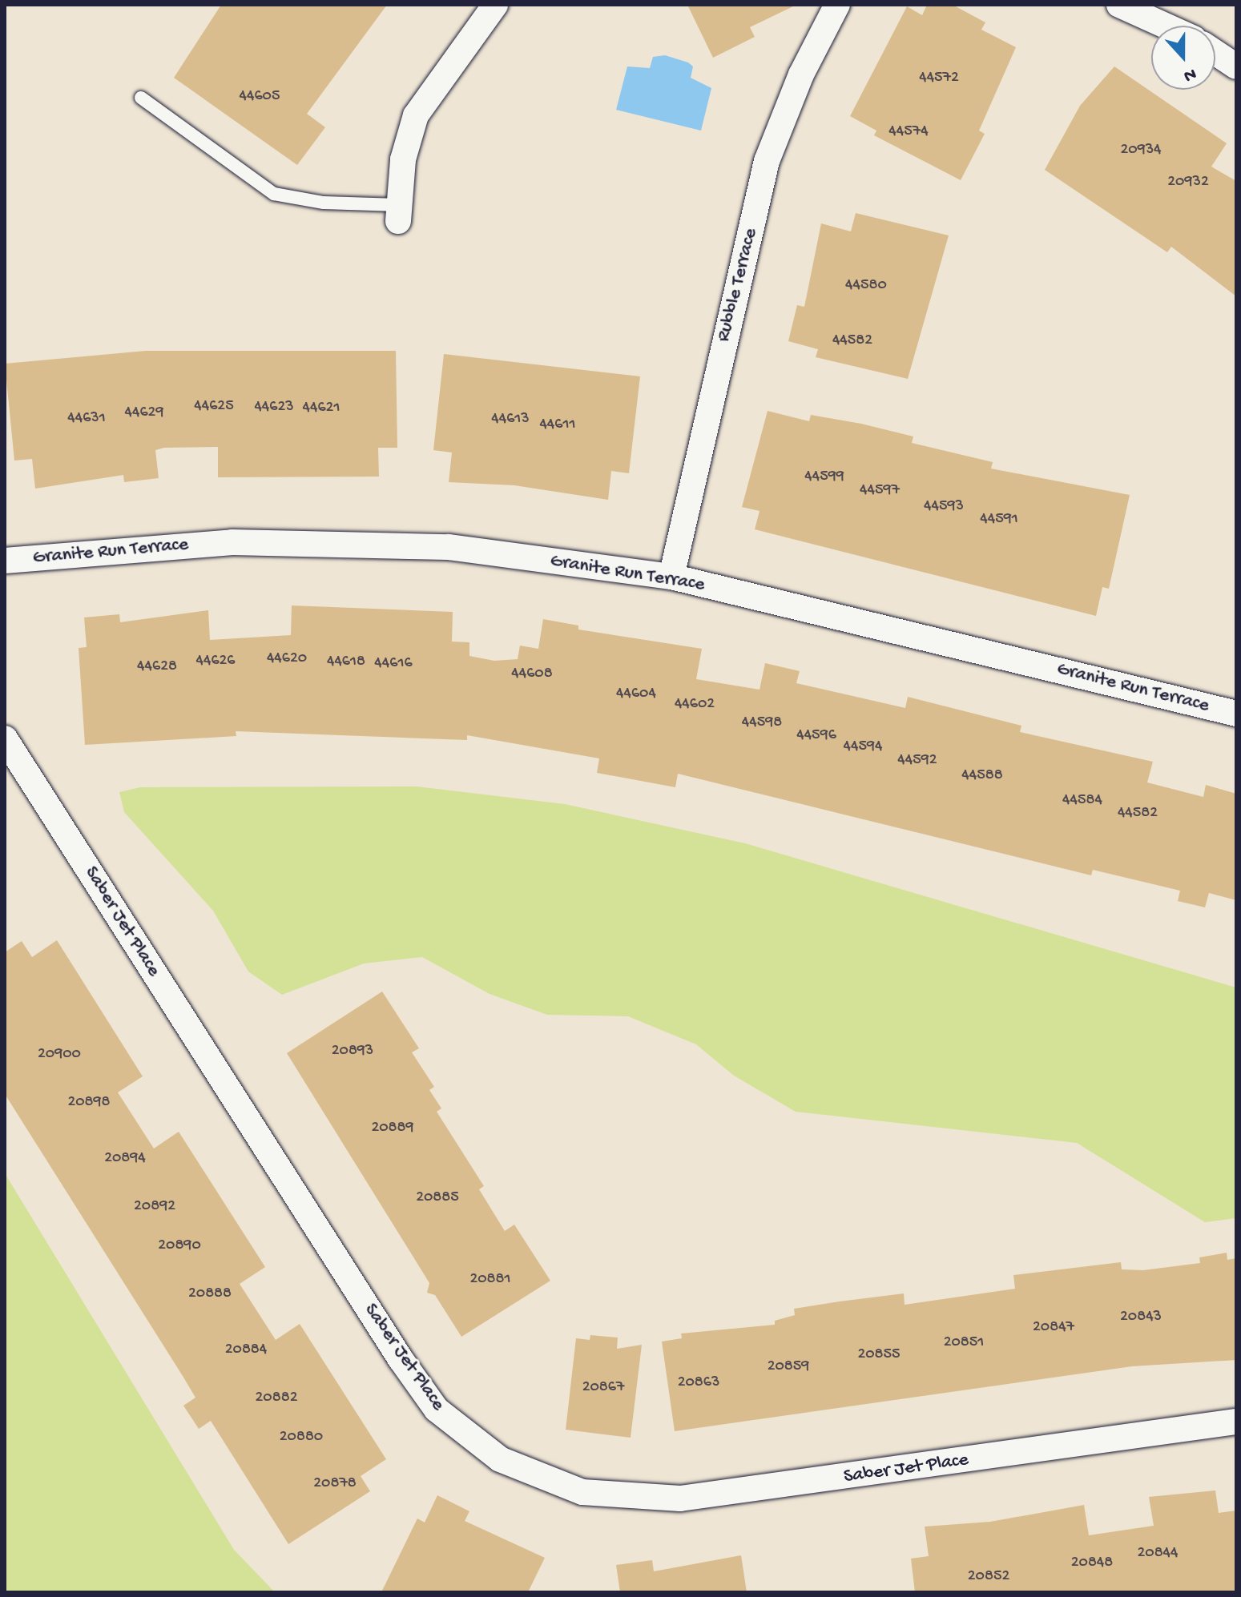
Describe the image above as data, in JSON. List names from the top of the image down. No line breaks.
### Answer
{"streets":{"street":["Rubble Terrace","Granite Run Terrace","Saber Jet Place"]},"crossings":[["Rubble Terrace","Granite Run Terrace"]],"house_numbers":["44572","44605","44574","20934","20932","44580","44582","44625","44623","44621","44629","44631","44613","44611","44599","44597","44593","44591","44620","44626","44618","44616","44628","44608","44604","44602","44598","44596","44594","44592","44588","44584","44582","20893","20900","20898","20889","20894","20885","20892","20890","20881","20888","20843","20847","20851","20884","20855","20859","20863","20867","20882","20880","20878","20844","20848","20852"],"north":"bottom"}
